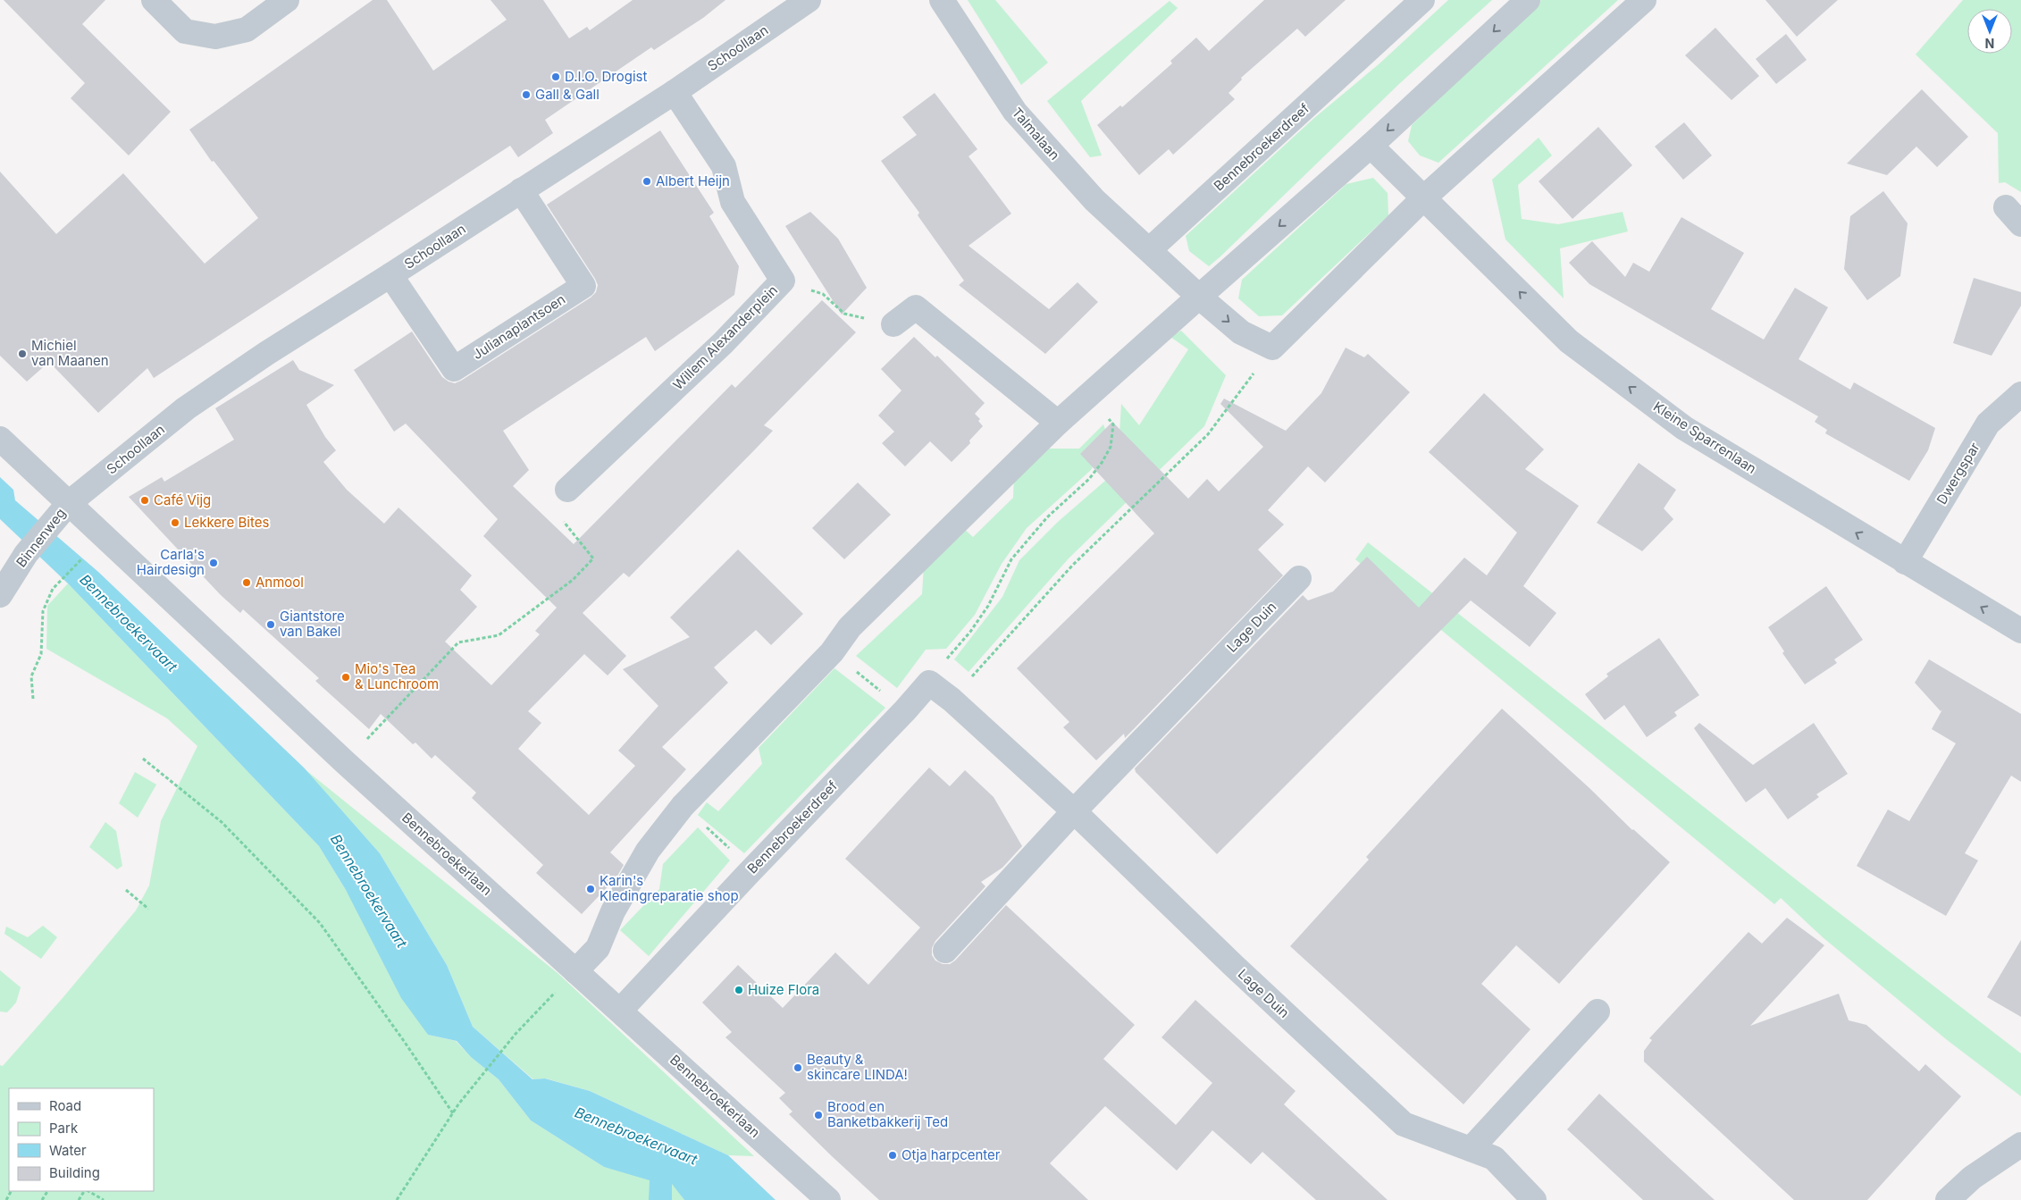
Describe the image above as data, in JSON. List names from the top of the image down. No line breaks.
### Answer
{"streets":{"street":["Schoollaan","Talmalaan","Bennebroekerdreef","Julianaplantsoen","Willem Alexanderplein","Kleine Sparrenlaan","Dwergspar","Binnenweg","Lage Duin","Bennebroekerlaan"]},"crossings":[["Schoollaan","Julianaplantsoen"],["Schoollaan","Willem Alexanderplein"],["Schoollaan","Binnenweg"],["Schoollaan","Bennebroekerlaan"],["Talmalaan","Bennebroekerdreef"],["Bennebroekerdreef","Lage Duin"],["Bennebroekerdreef","Bennebroekerlaan"],["Kleine Sparrenlaan","Dwergspar"],["Binnenweg","Bennebroekerlaan"]],"one_way":["Kleine Sparrenlaan"],"water":["Bennebroekervaart"],"places":["D.I.O. Drogist","Gall & Gall","Albert Heijn","Michiel van Maanen","Café Vijg","Lekkere Bites","Carla's Hairdesign","Anmool","Giantstore van Bakel","Mio's Tea & Lunchroom","Karin's Kledingreparatie shop","Huize Flora","Beauty & skincare LINDA!","Brood en Banketbakkerij Ted","Otja harpcenter"],"legend":["Road","Park","Water","Building"],"north":"bottom"}
